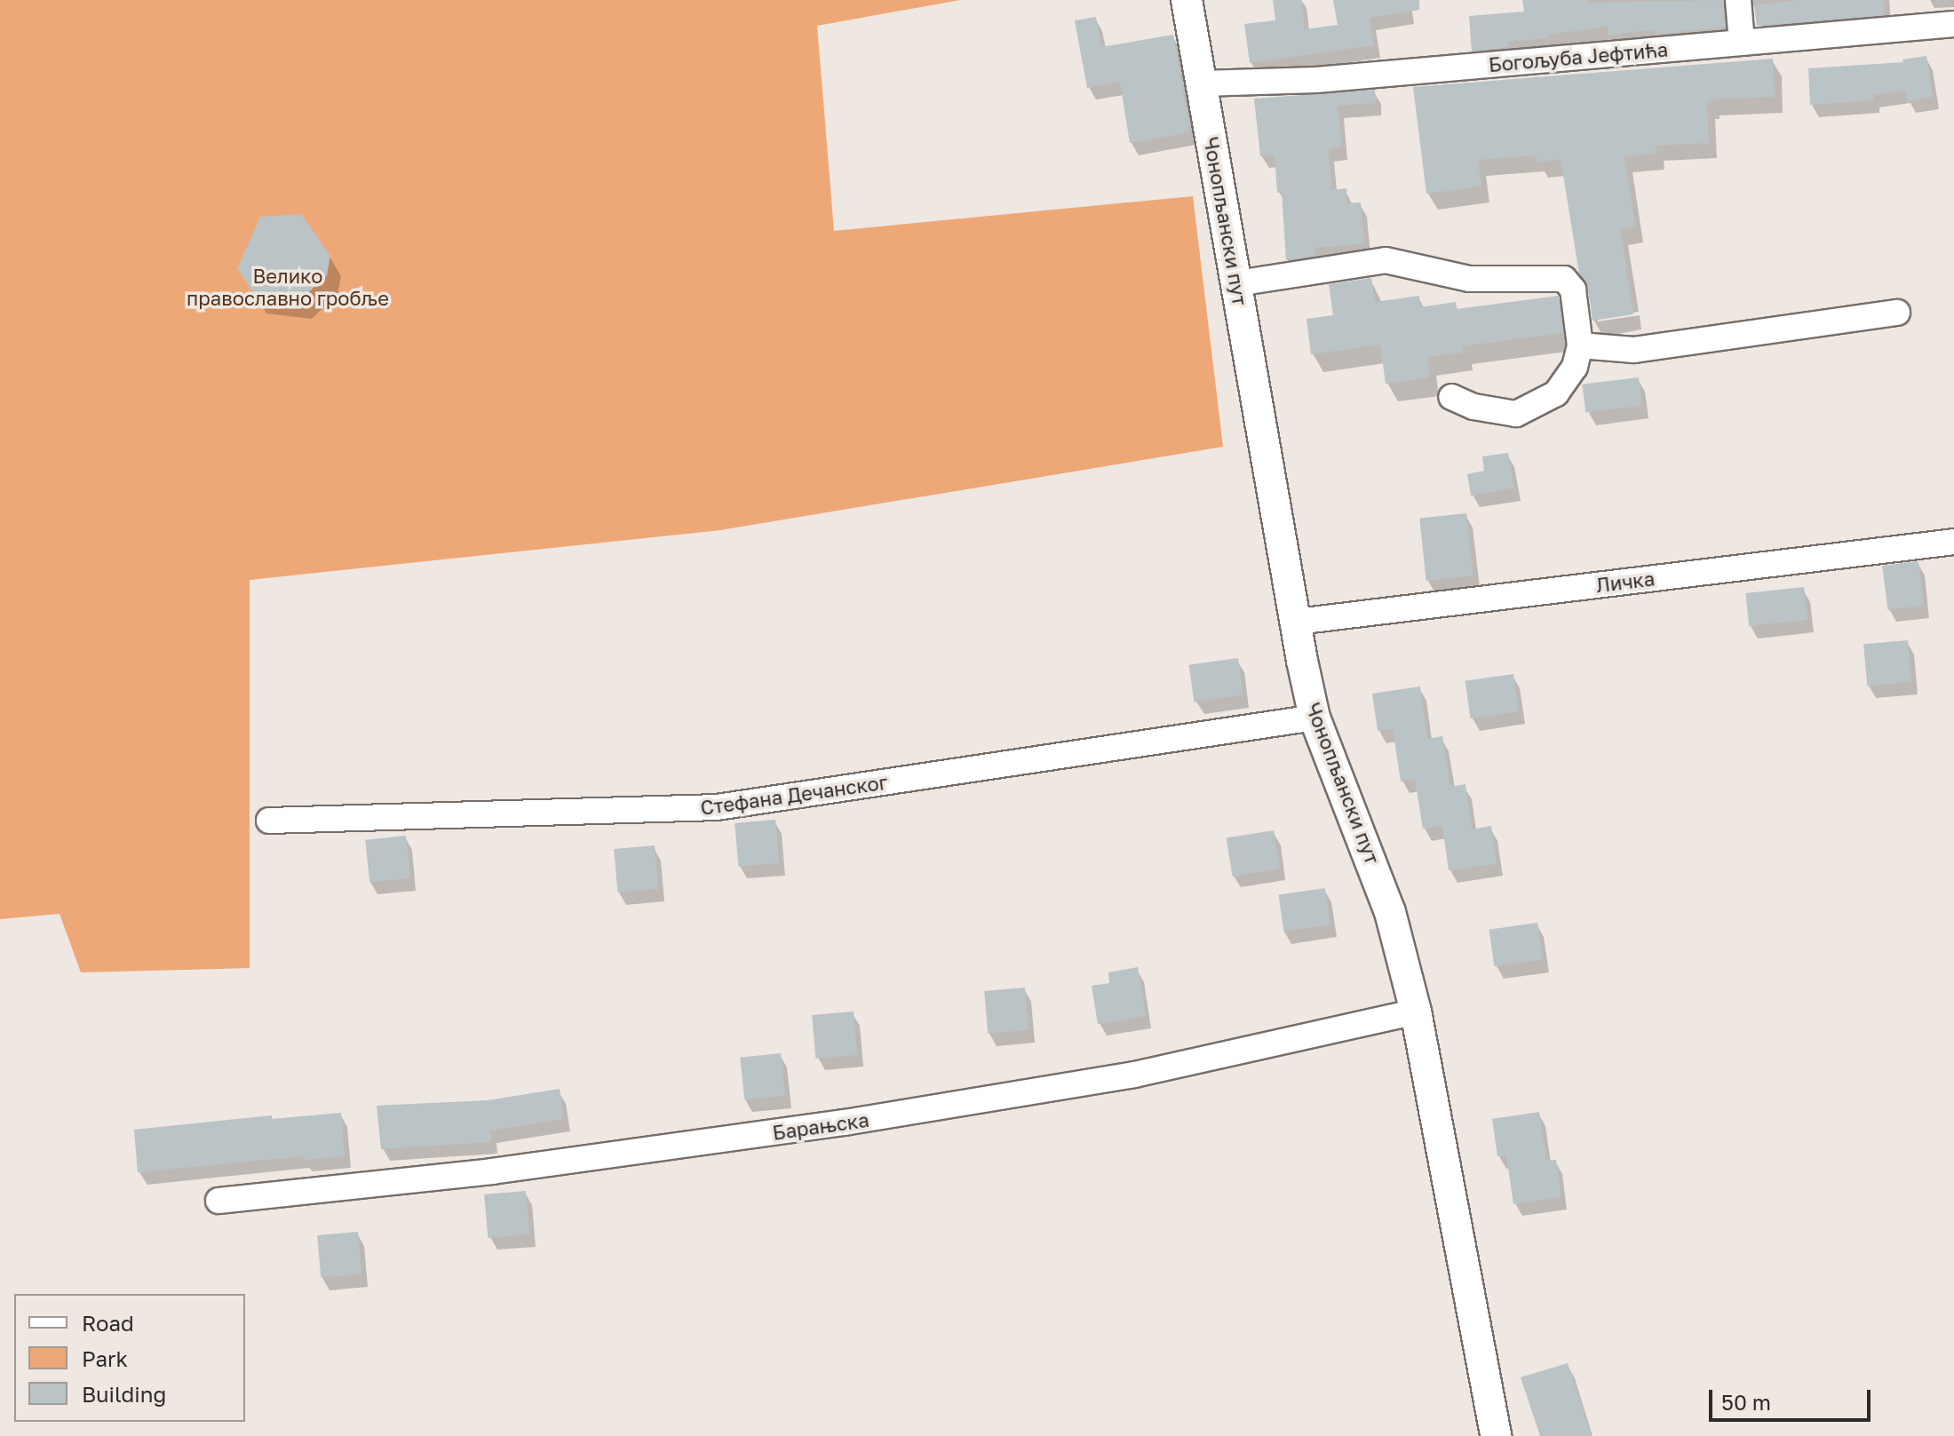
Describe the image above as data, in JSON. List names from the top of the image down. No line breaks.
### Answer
{"streets":{"street":["Богољуба Јефтића","Чонопљански пут","Личка","Стефана Дечанског","Барањска"]},"crossings":[["Богољуба Јефтића","Чонопљански пут"],["Чонопљански пут","Личка"],["Чонопљански пут","Стефана Дечанског"],["Чонопљански пут","Барањска"]],"parks":["Велико православно гробље"],"legend":["Road","Park","Building"],"scale_bar":"50 m"}
